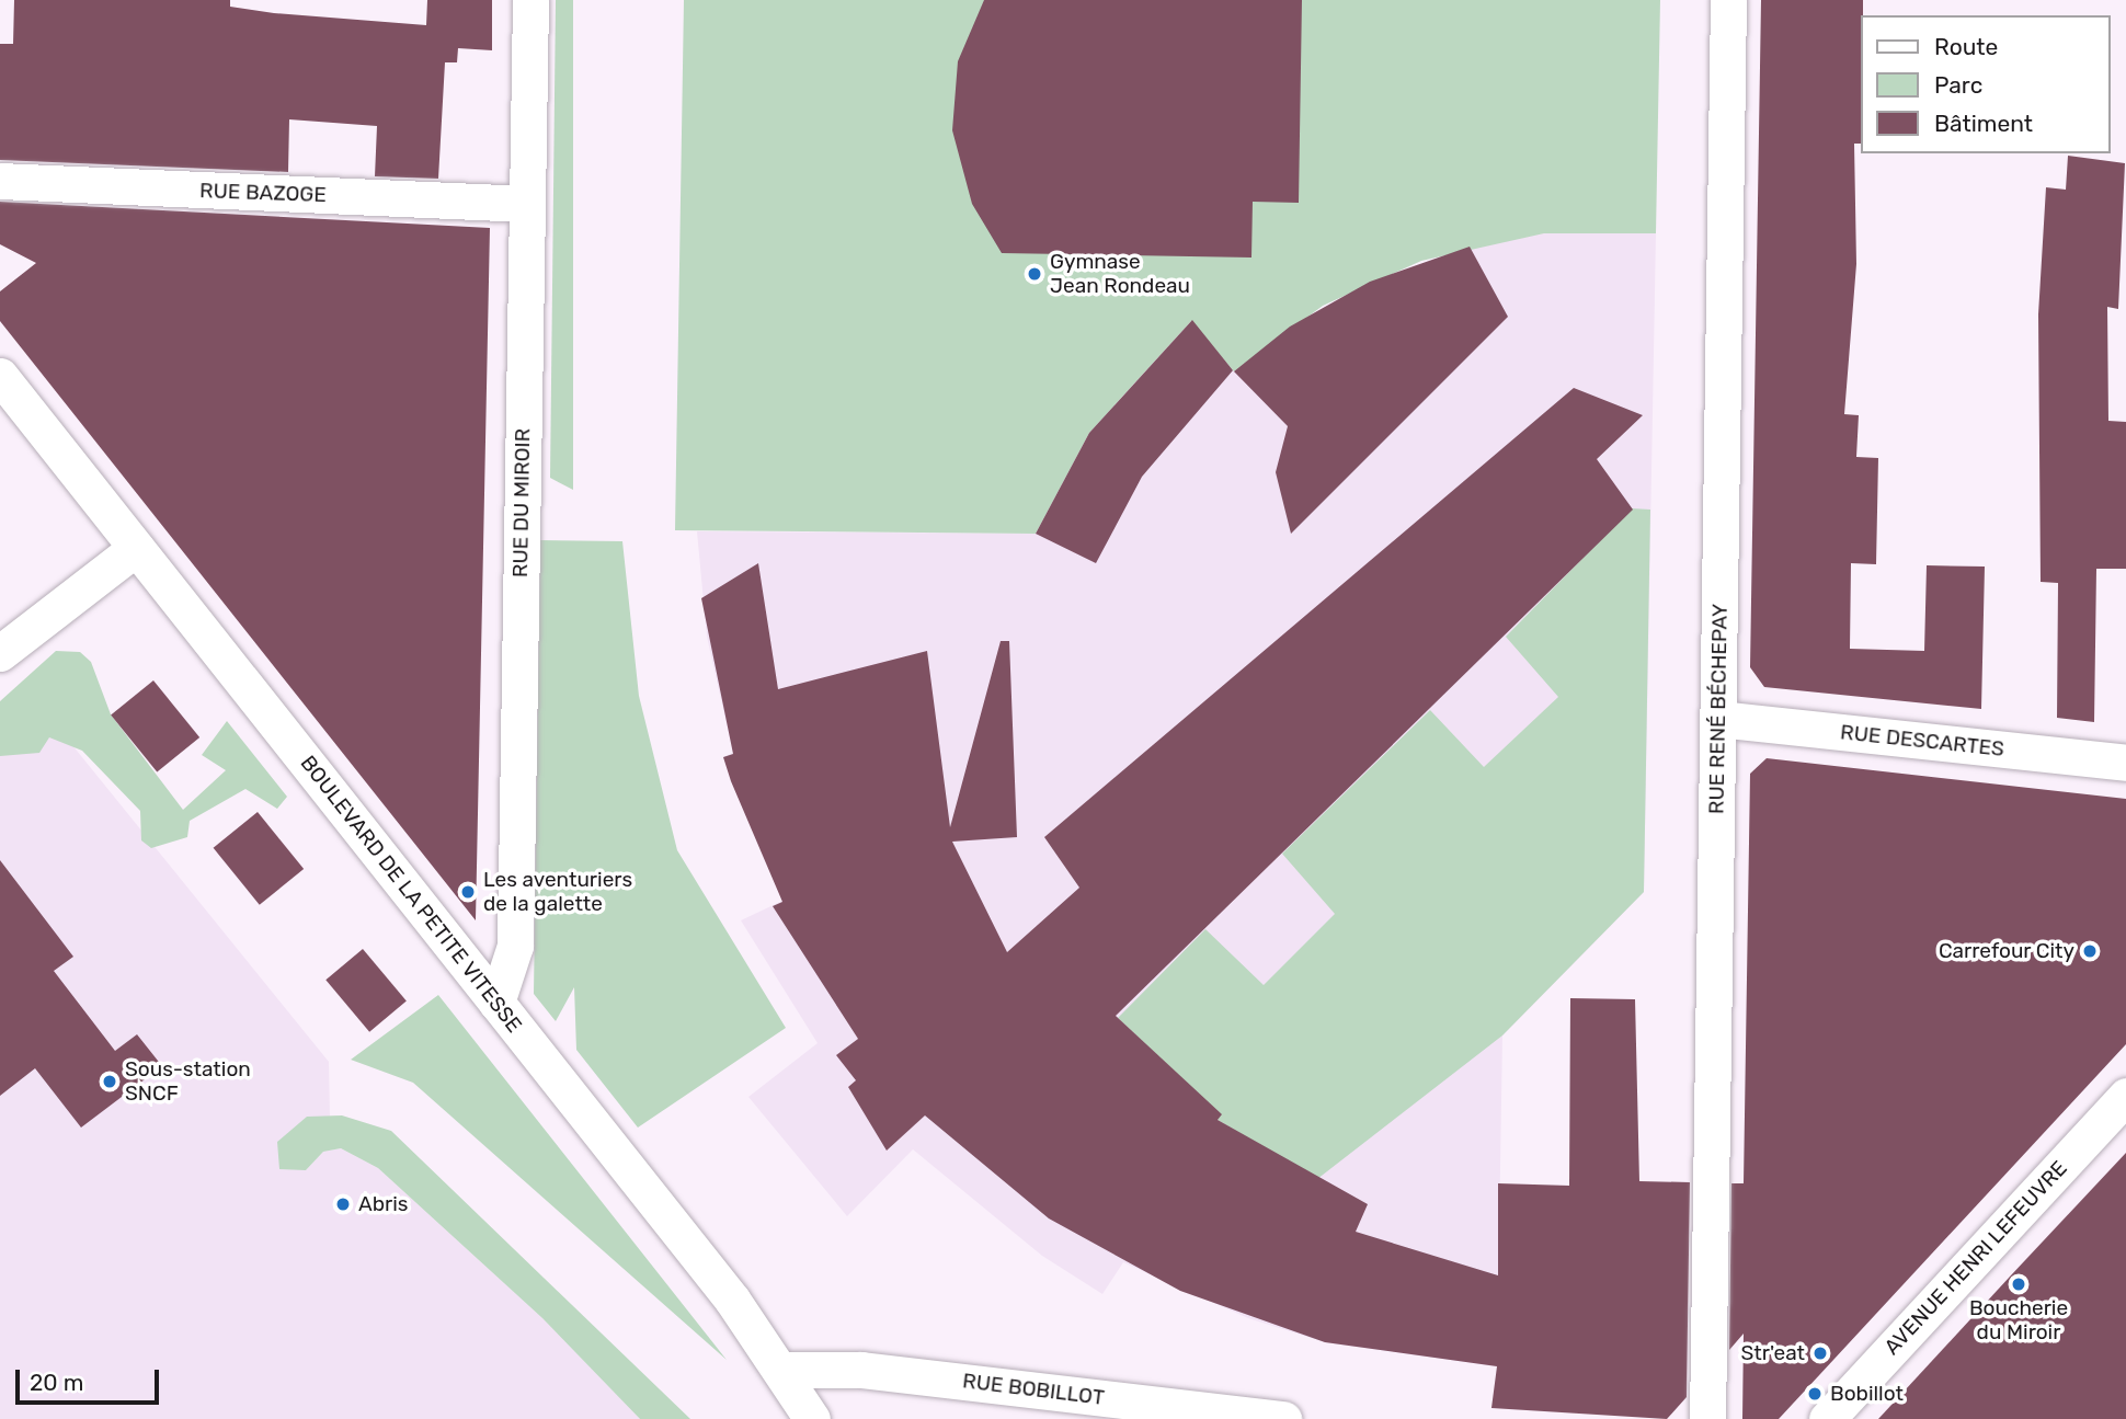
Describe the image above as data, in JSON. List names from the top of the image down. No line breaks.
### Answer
{"streets":{"street":["RUE BAZOGE","RUE DU MIROIR","RUE RENÉ BÉCHEPAY","RUE DESCARTES","BOULEVARD DE LA PETITE VITESSE","AVENUE HENRI LEFEUVRE","RUE BOBILLOT"]},"crossings":[["RUE BAZOGE","RUE DU MIROIR"],["RUE DU MIROIR","BOULEVARD DE LA PETITE VITESSE"],["RUE RENÉ BÉCHEPAY","RUE DESCARTES"],["BOULEVARD DE LA PETITE VITESSE","RUE BOBILLOT"]],"places":["Gymnase Jean Rondeau","Les aventuriers de la galette","Carrefour City","Sous-station SNCF","Abris","Boucherie du Miroir","Str'eat","Bobillot"],"legend":["Route","Parc","Bâtiment"],"scale_bar":"20 m"}
